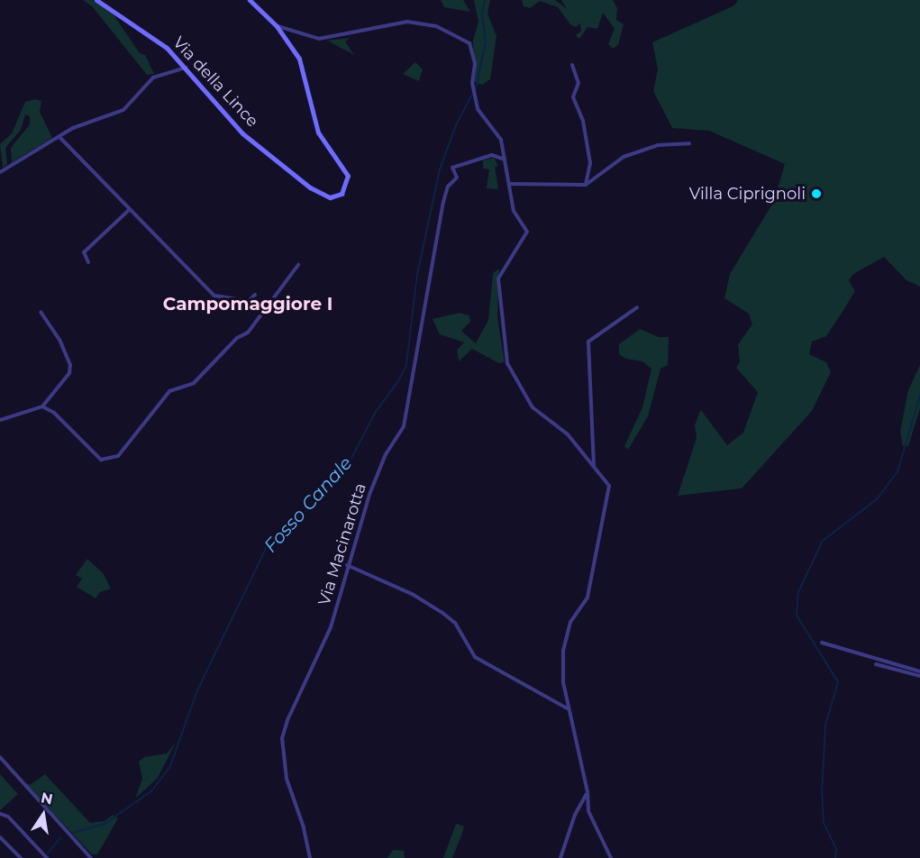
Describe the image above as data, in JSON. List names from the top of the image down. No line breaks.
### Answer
{"streets":{"street":["Via della Lince","Via Macinarotta"]},"districts":["Campomaggiore I"],"water":["Fosso Canale"],"places":["Villa Ciprignoli"],"north":"top"}
